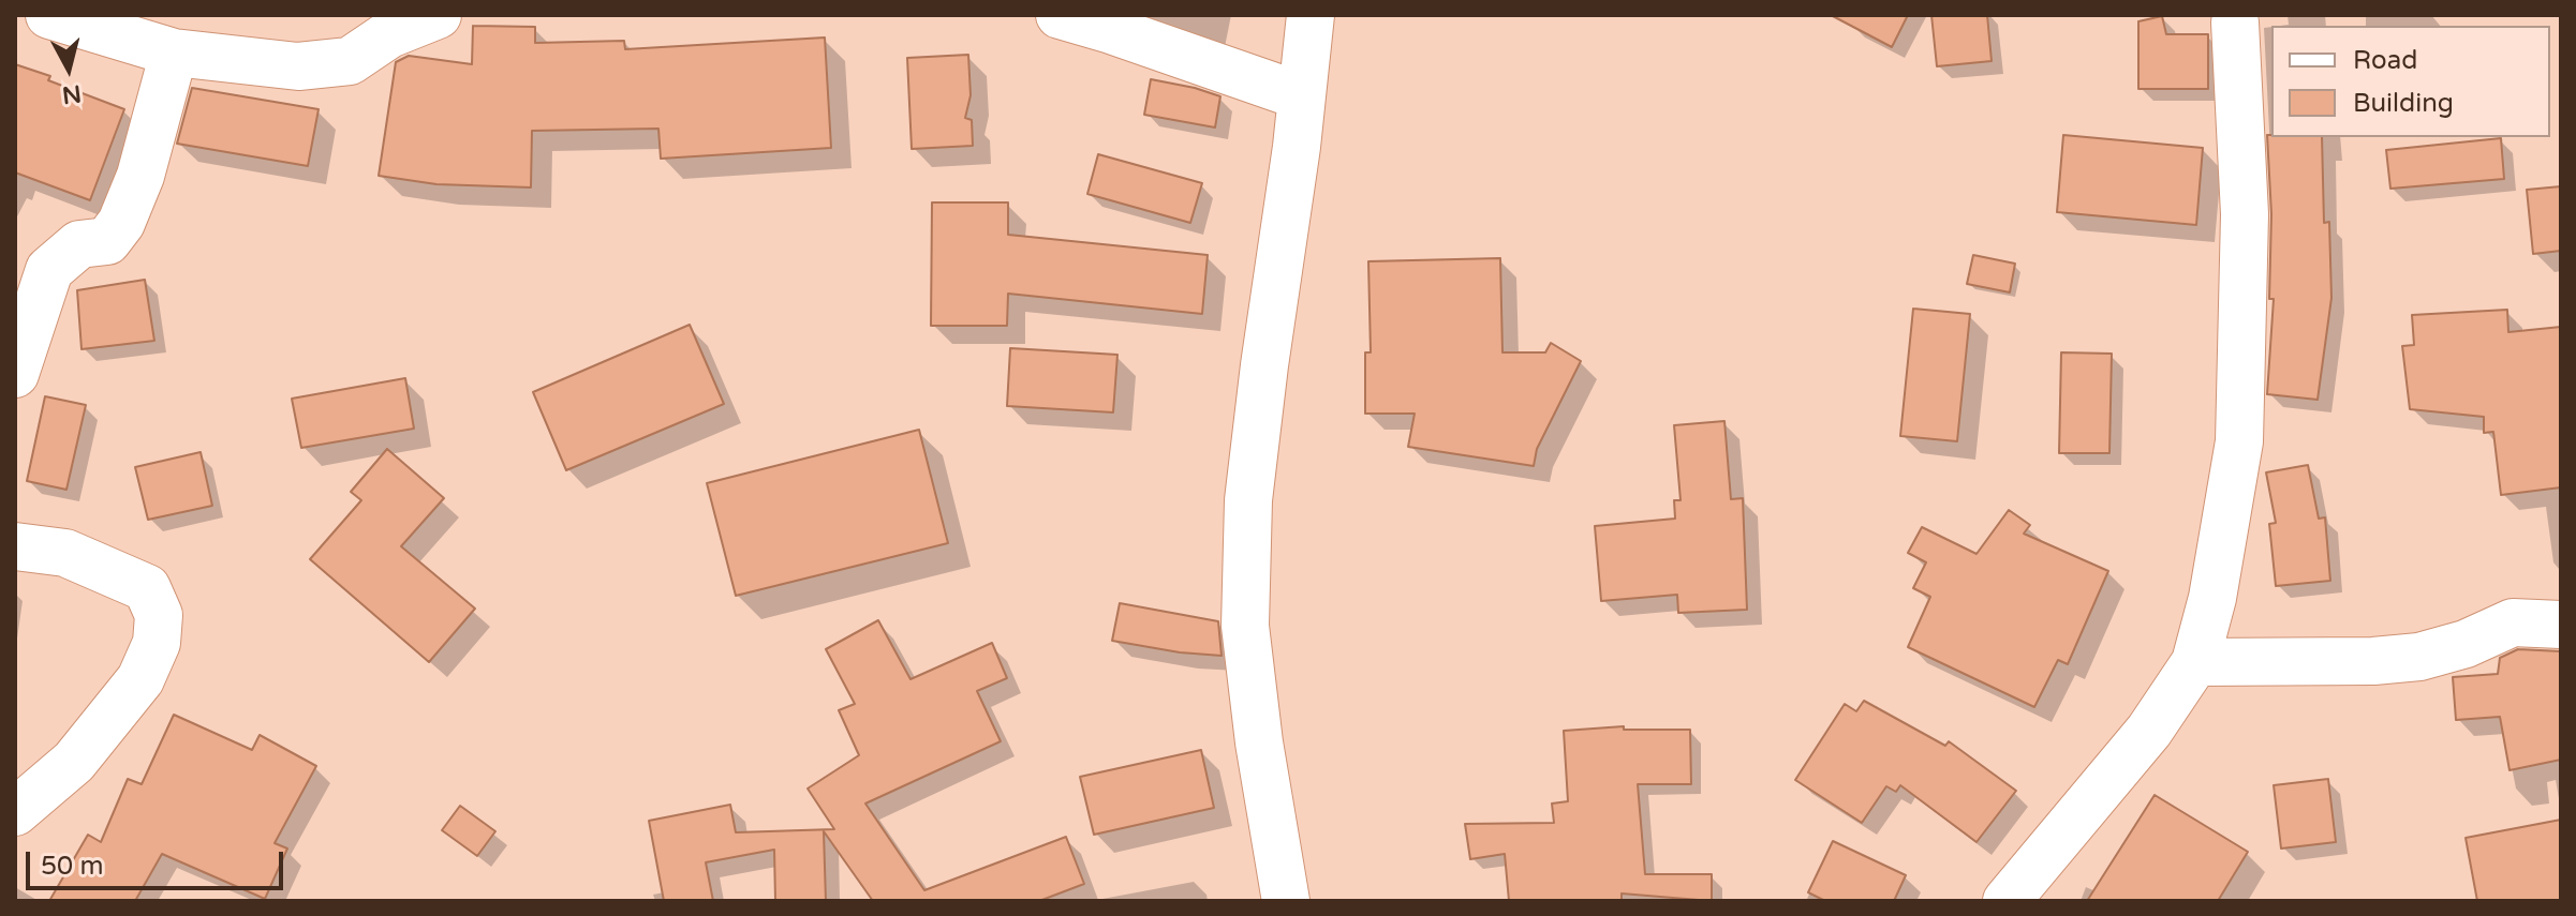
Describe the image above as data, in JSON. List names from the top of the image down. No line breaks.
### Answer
{"legend":["Road","Building"],"scale_bar":"50 m","north":"bottom"}
